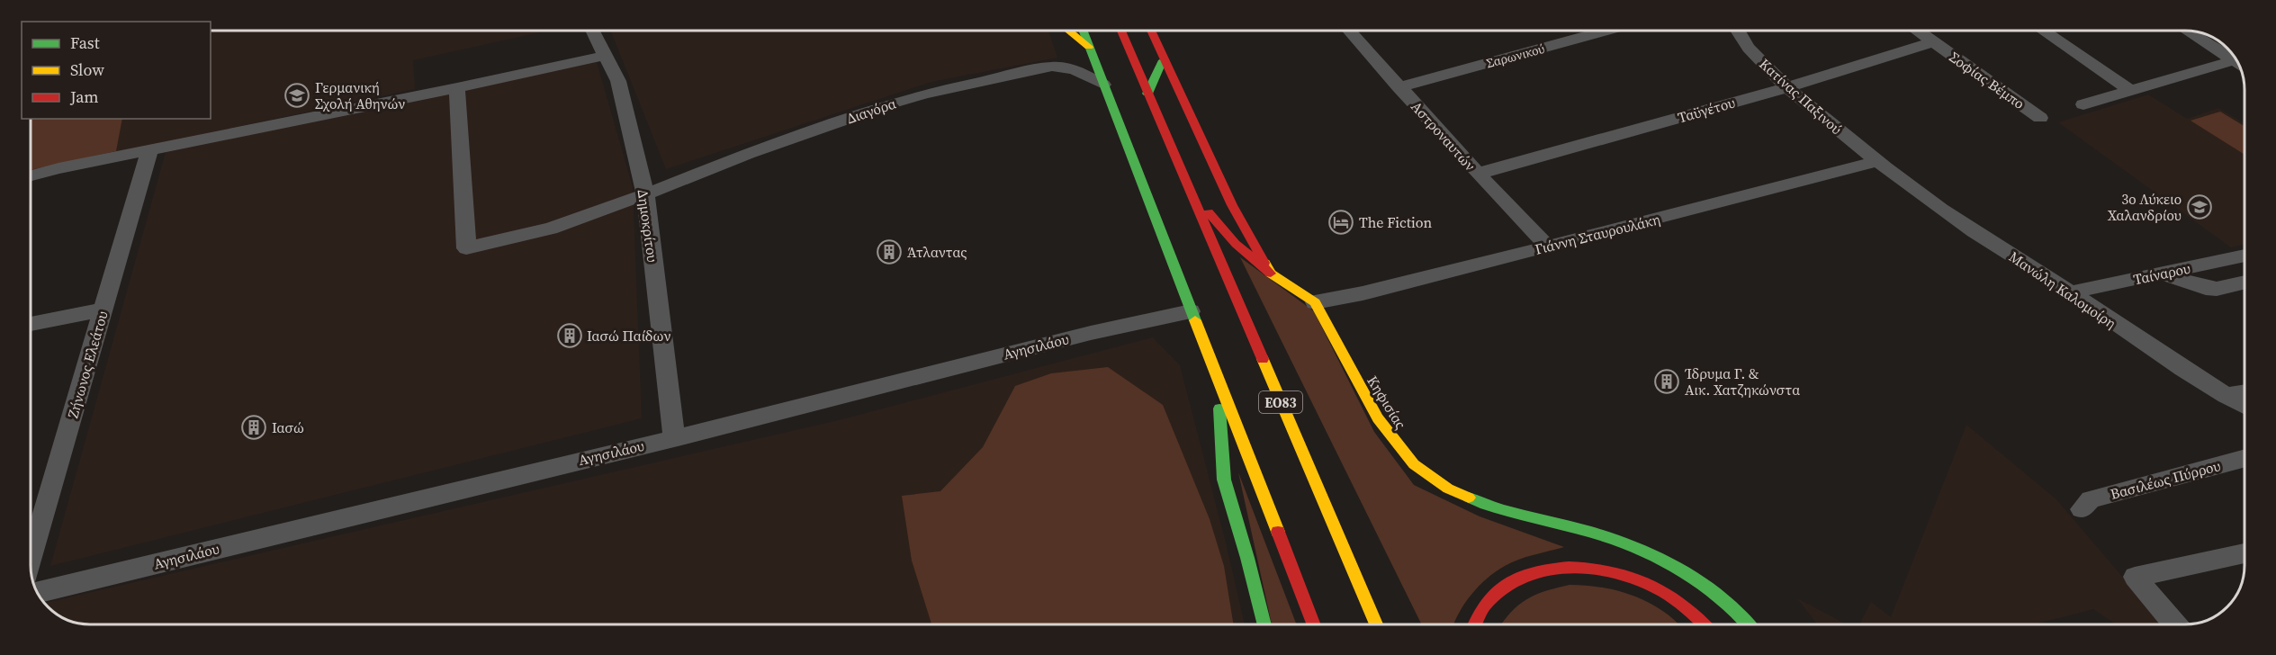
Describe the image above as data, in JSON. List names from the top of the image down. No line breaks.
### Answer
{"streets":{"main road":["ΕΟ83","Κηφισίας"],"street":["Σαρωνικού","Σοφίας Βέμπο","Κατίνας Παξινού","Ταϋγέτου","Διαγόρα","Αστροναυτών","Δημοκρίτου","Γιάννη Σταυρουλάκη","Ταίναρου","Μανώλη Καλομοίρη","Αγησιλάου","Ζήνωνος Ελεάτου","Βασιλέως Πύρρου"]},"crossings":[["Σαρωνικού","Αστροναυτών"],["Σοφίας Βέμπο","Ταϋγέτου"],["Κατίνας Παξινού","Ταϋγέτου"],["Κατίνας Παξινού","Γιάννη Σταυρουλάκη"],["Κατίνας Παξινού","Μανώλη Καλομοίρη"],["Ταϋγέτου","Αστροναυτών"],["Διαγόρα","Δημοκρίτου"],["Αστροναυτών","Γιάννη Σταυρουλάκη"],["Δημοκρίτου","Αγησιλάου"],["Γιάννη Σταυρουλάκη","Μανώλη Καλομοίρη"],["Γιάννη Σταυρουλάκη","Κηφισίας"],["Ταίναρου","Μανώλη Καλομοίρη"]],"places":{"school or university":["Γερμανική Σχολή Αθηνών","3ο Λύκειο Χαλανδρίου"],"hotel":["The Fiction"],"building":["Άτλαντας","Ιασώ Παίδων","Ίδρυμα Γ. & Αικ. Χατζηκώνστα","Ιασώ"]},"legend":["Fast","Slow","Jam"]}
